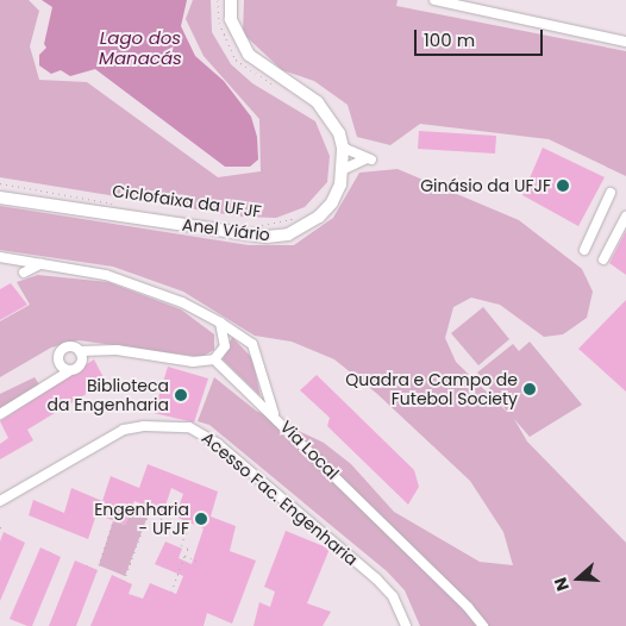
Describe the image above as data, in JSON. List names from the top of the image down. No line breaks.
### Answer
{"streets":{"main road":["Anel Viário"],"lane":["Via Local","Acesso Fac. Engenharia"],"path":["Ciclofaixa da UFJF"]},"water":["Lago dos Manacás"],"places":["Ginásio da UFJF","Quadra e Campo de Futebol Society","Biblioteca da Engenharia","Engenharia - UFJF"],"scale_bar":"100 m","north":"left"}
